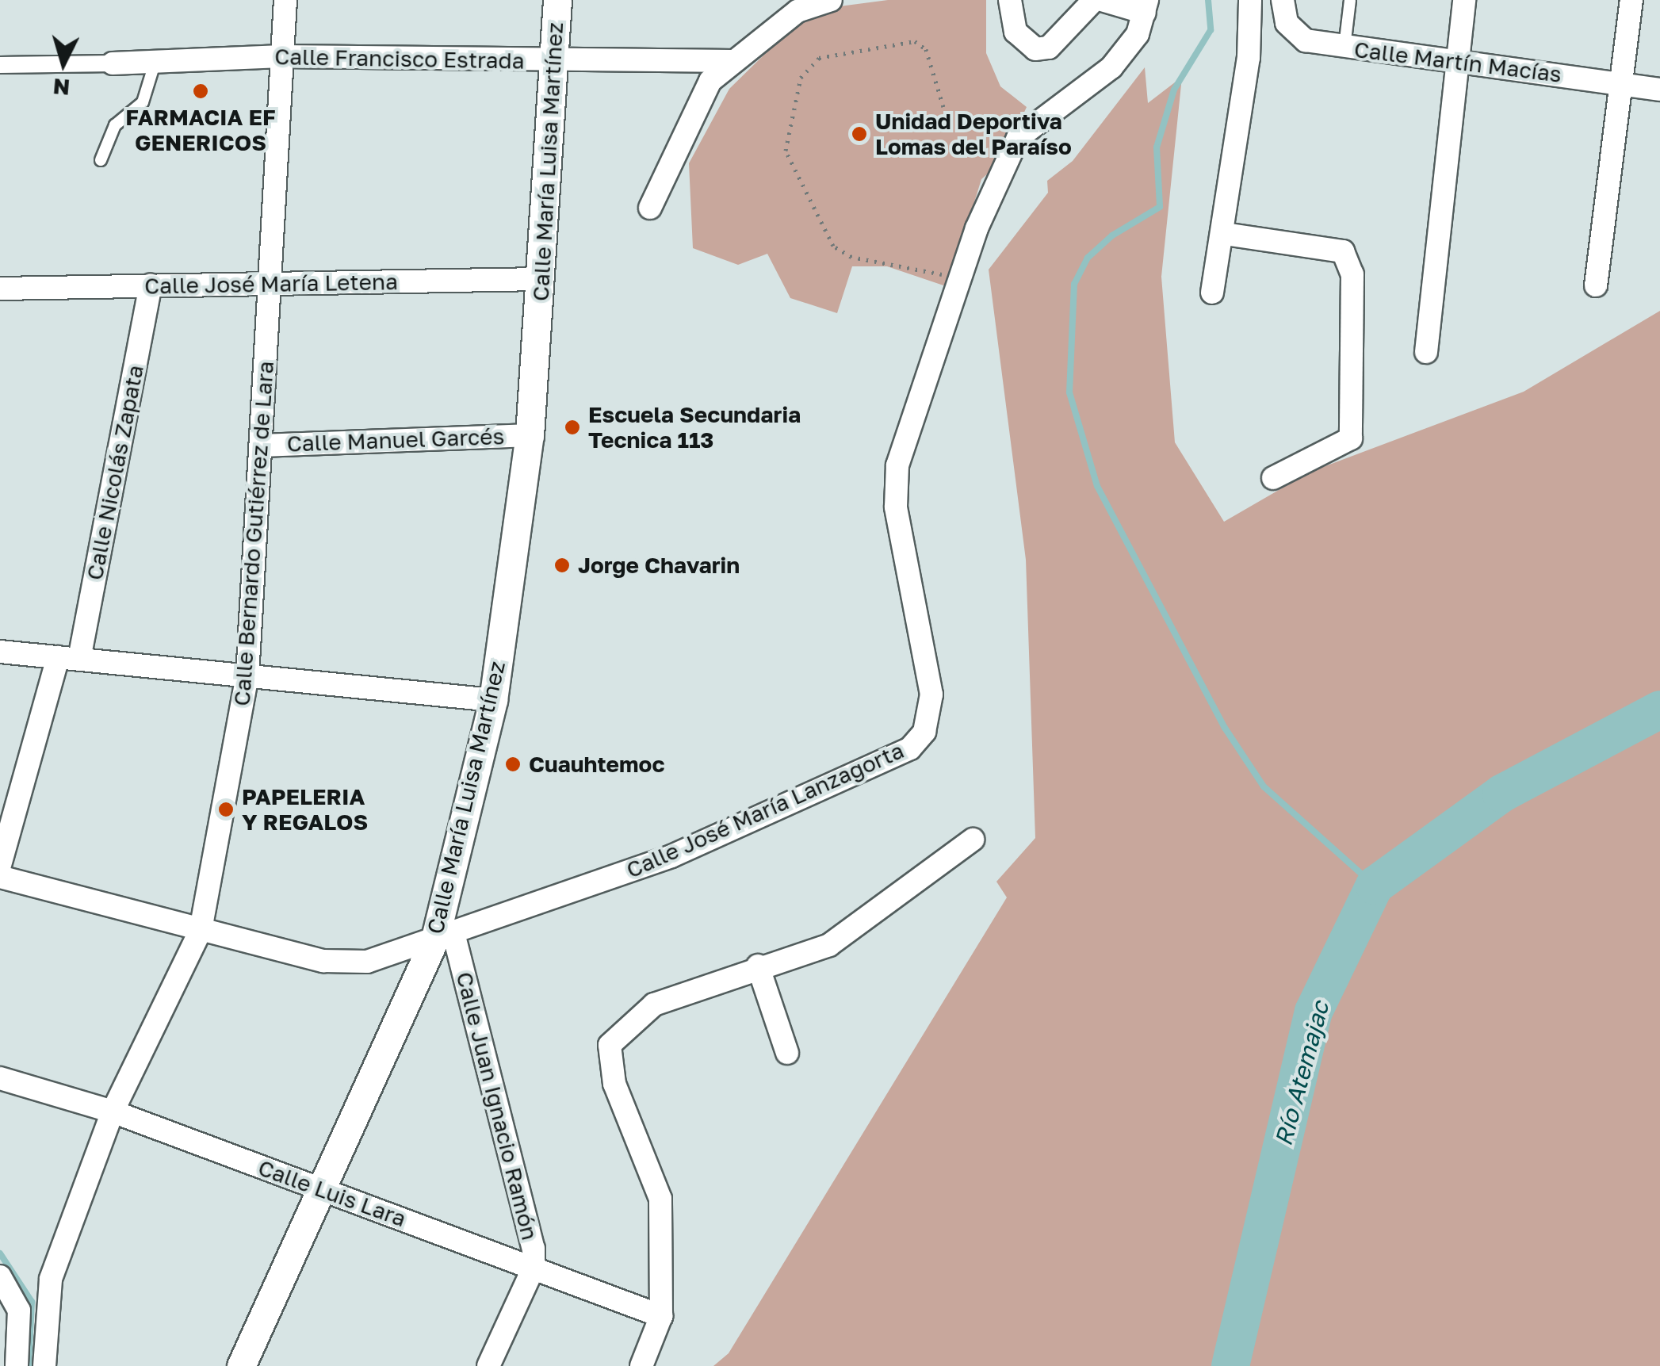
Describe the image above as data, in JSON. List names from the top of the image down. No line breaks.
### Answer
{"streets":{"street":["Calle Francisco Estrada","Calle Martín Macías","Calle María Luisa Martínez","Calle José María Letena","Calle Manuel Garcés","Calle Nicolás Zapata","Calle Bernardo Gutiérrez de Lara","Calle José María Lanzagorta","Calle Juan Ignacio Ramón","Calle Luis Lara"]},"crossings":[["Calle Francisco Estrada","Calle María Luisa Martínez"],["Calle Francisco Estrada","Calle Bernardo Gutiérrez de Lara"],["Calle María Luisa Martínez","Calle José María Letena"],["Calle María Luisa Martínez","Calle Manuel Garcés"],["Calle María Luisa Martínez","Calle José María Lanzagorta"],["Calle María Luisa Martínez","Calle Juan Ignacio Ramón"],["Calle María Luisa Martínez","Calle Luis Lara"],["Calle José María Letena","Calle Nicolás Zapata"],["Calle José María Letena","Calle Bernardo Gutiérrez de Lara"],["Calle Manuel Garcés","Calle Bernardo Gutiérrez de Lara"],["Calle Bernardo Gutiérrez de Lara","Calle José María Lanzagorta"],["Calle Bernardo Gutiérrez de Lara","Calle Luis Lara"],["Calle José María Lanzagorta","Calle Juan Ignacio Ramón"],["Calle Juan Ignacio Ramón","Calle Luis Lara"]],"water":["Río Atemajac"],"places":["FARMACIA EF GENERICOS","Unidad Deportiva Lomas del Paraíso","Escuela Secundaria Tecnica 113","Jorge Chavarin","Cuauhtemoc","PAPELERIA Y REGALOS"],"north":"bottom"}
